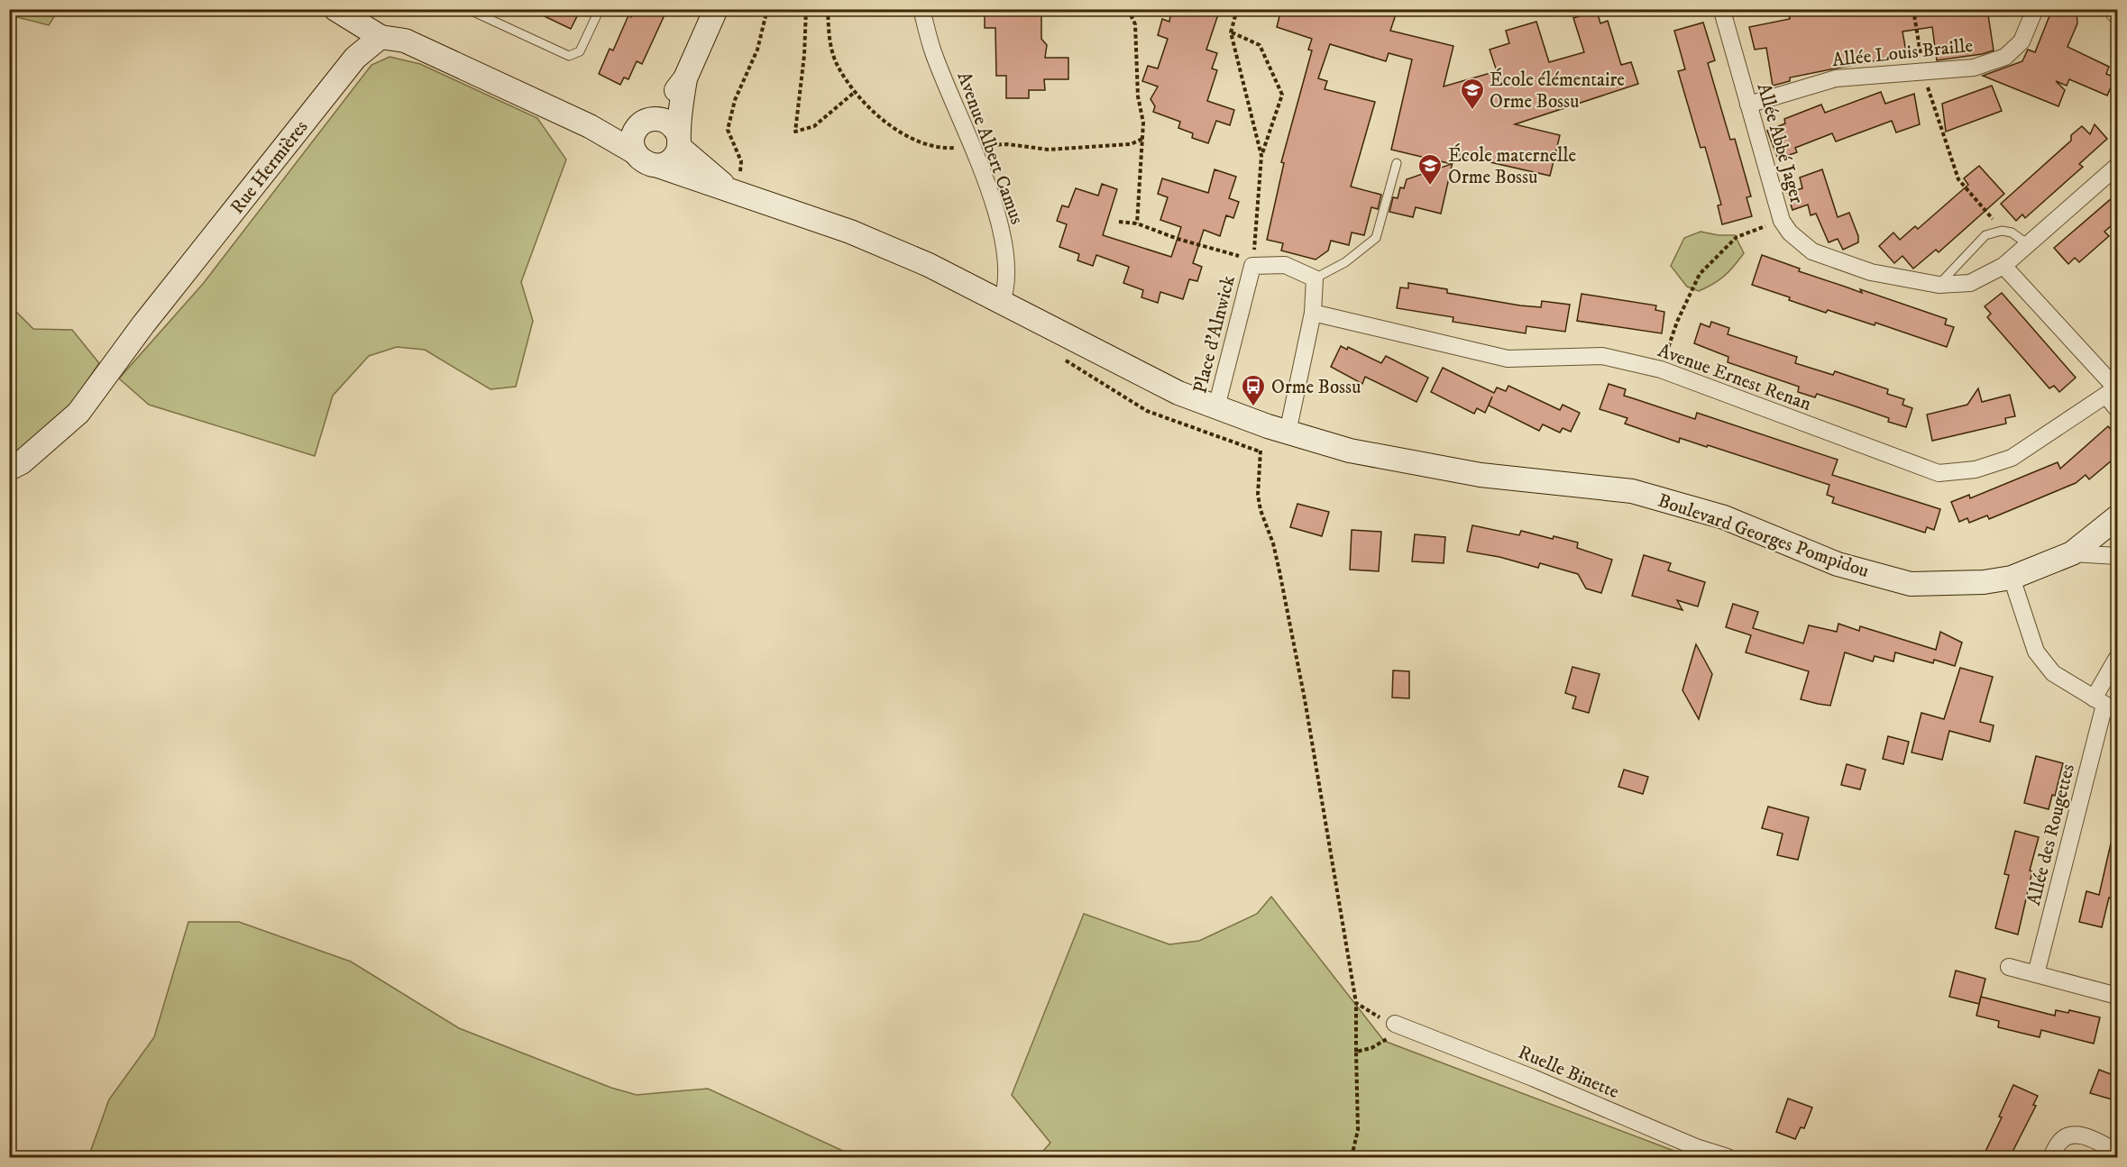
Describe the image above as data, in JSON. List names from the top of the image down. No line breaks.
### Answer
{"streets":{"main road":["Rue Hermières","Boulevard Georges Pompidou"],"street":["Allée Louis Braille","Allée Abbé Jager","Avenue Albert Camus","Place d'Alnwick","Avenue Ernest Renan","Allée des Rougettes","Ruelle Binette"]},"crossings":[["Allée Louis Braille","Allée Abbé Jager"],["Avenue Albert Camus","Boulevard Georges Pompidou"],["Place d'Alnwick","Boulevard Georges Pompidou"]],"places":{"school or university":["École élémentaire Orme Bossu","École maternelle Orme Bossu"],"bus stop":["Orme Bossu"]}}
